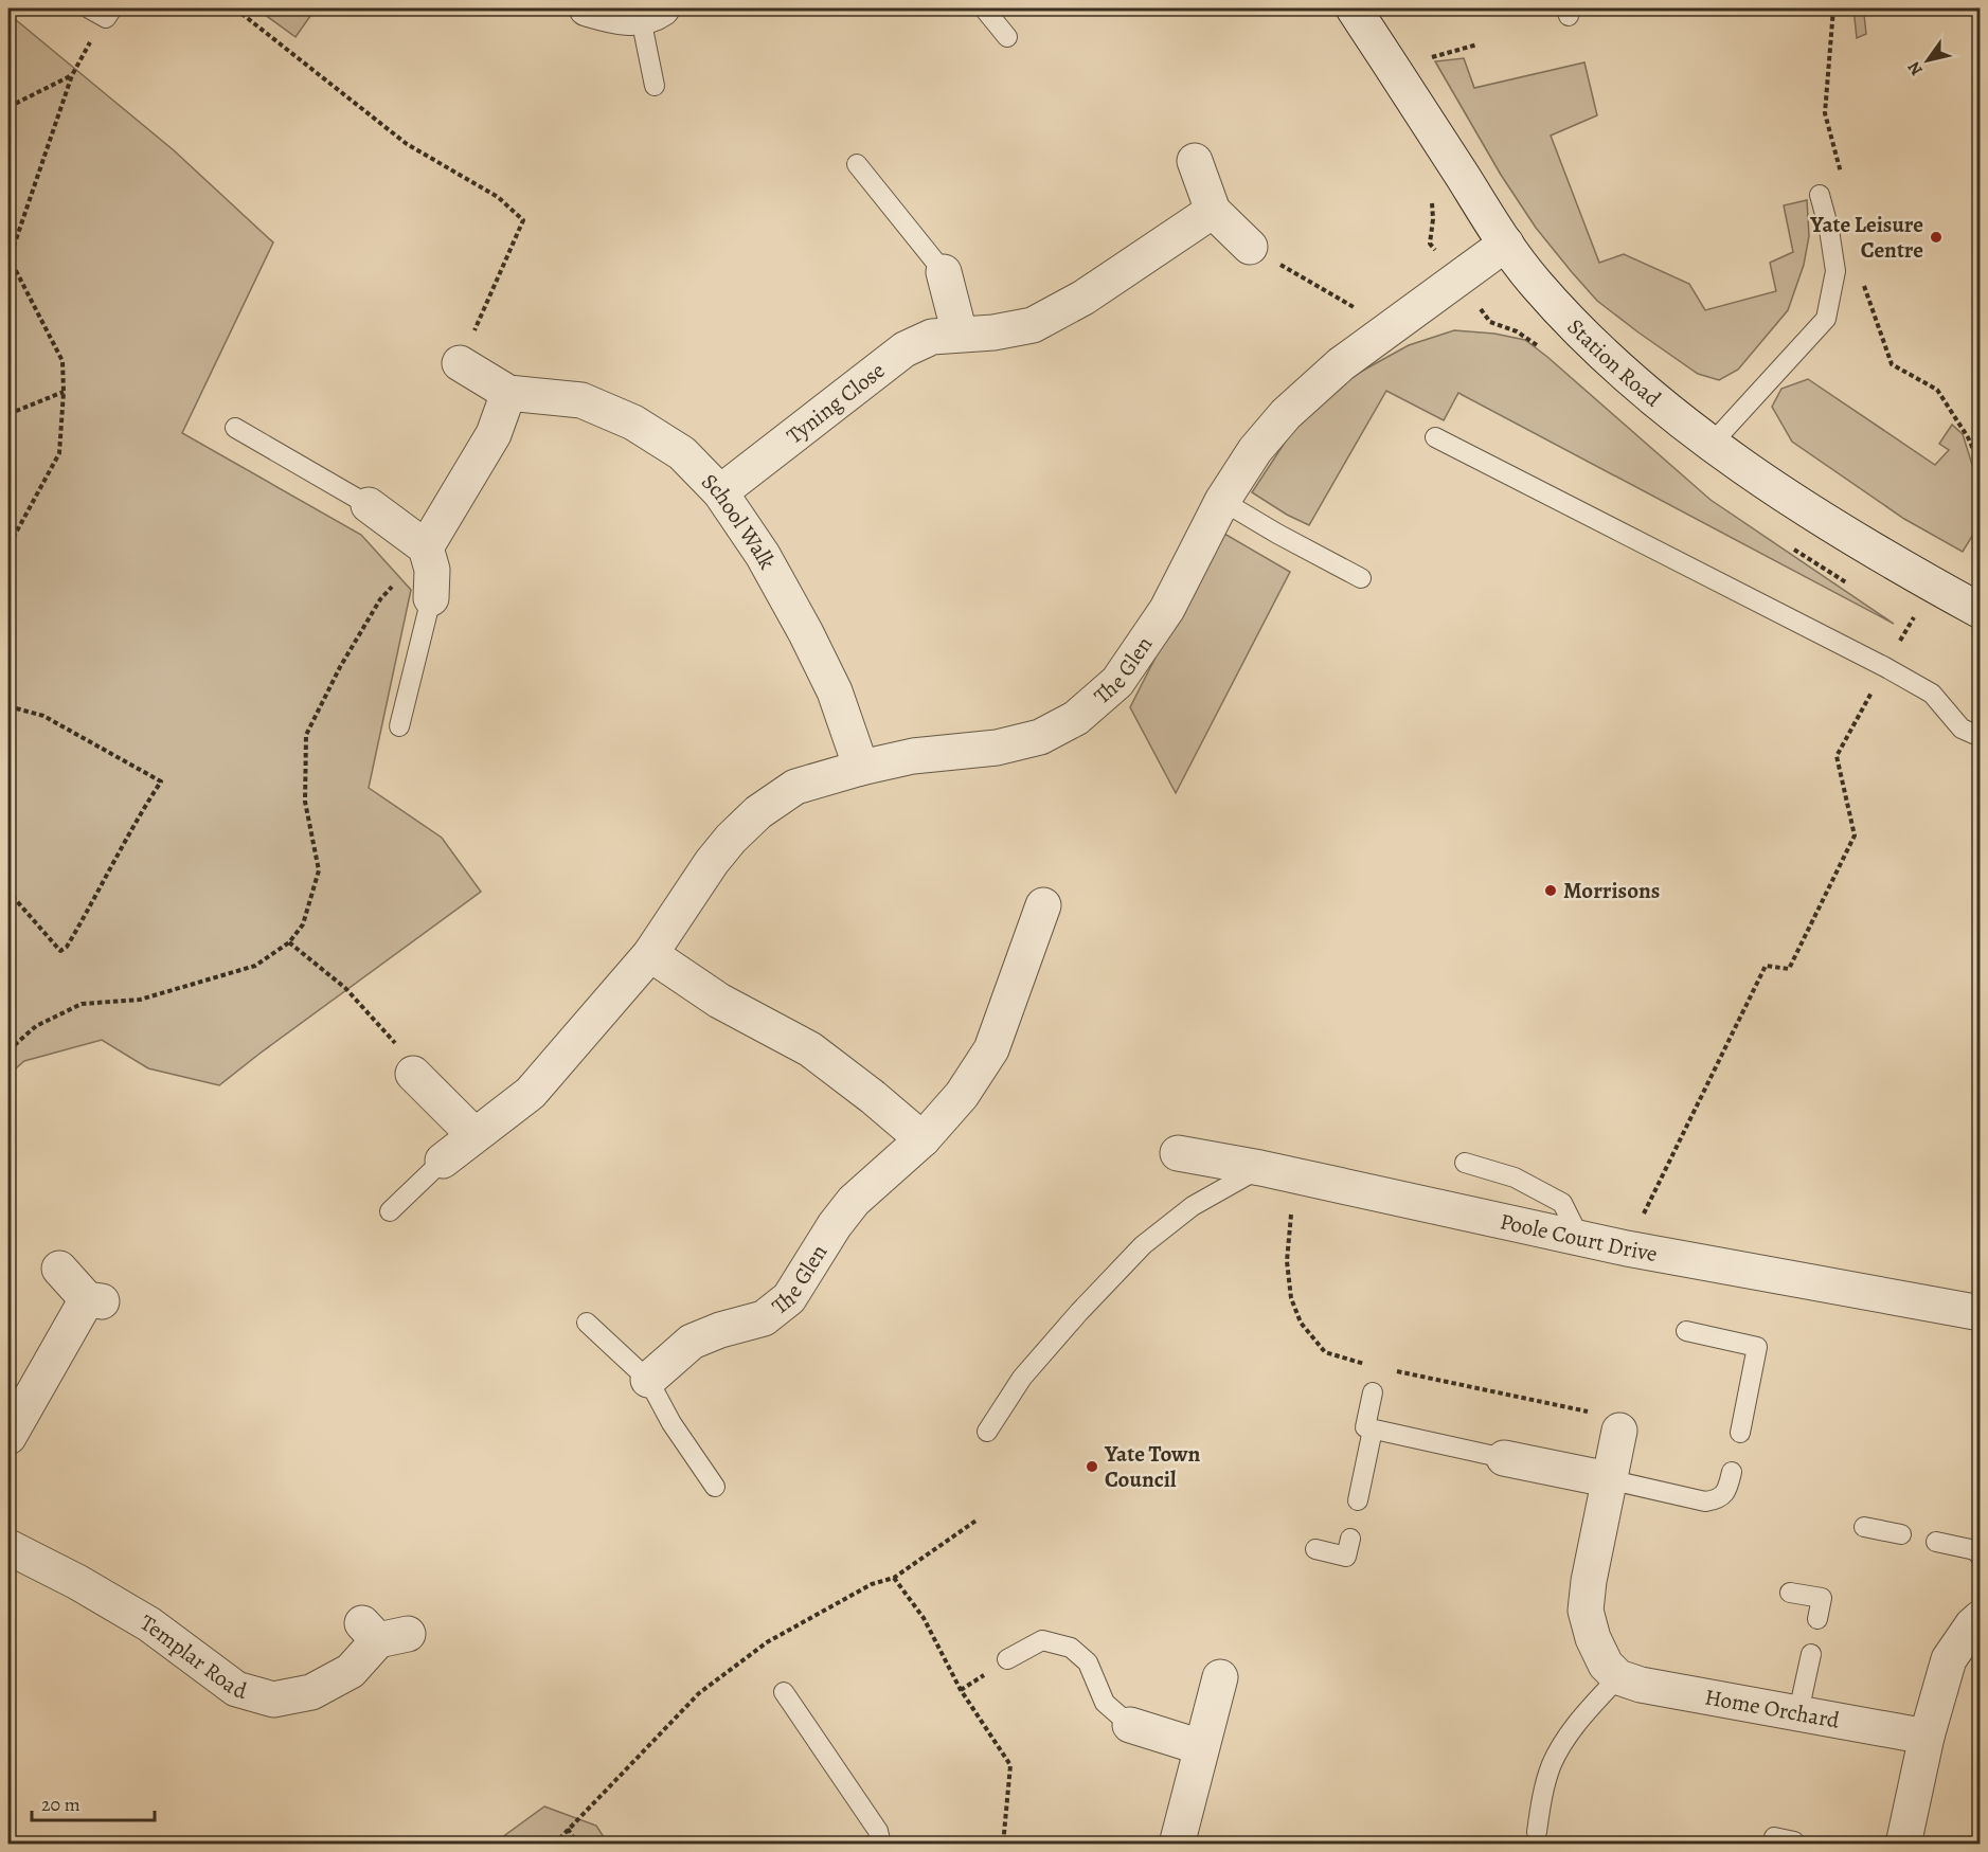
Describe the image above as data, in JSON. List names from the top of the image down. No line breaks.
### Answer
{"streets":{"street":["Station Road","Tyning Close","School Walk","The Glen","Poole Court Drive","Templar Road","Home Orchard"]},"crossings":[["Station Road","The Glen"],["Tyning Close","School Walk"],["School Walk","The Glen"]],"places":["Yate Leisure Centre","Morrisons","Yate Town Council"],"scale_bar":"20 m","north":"bottom left"}
